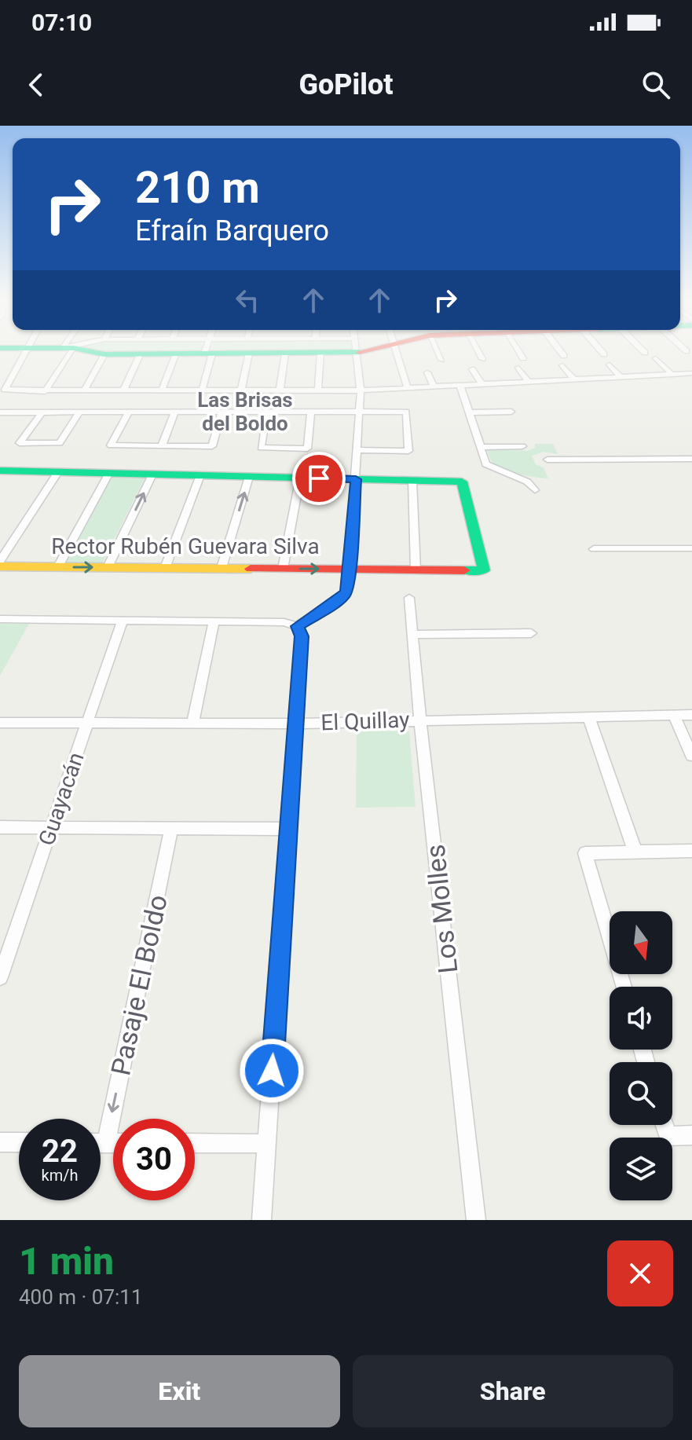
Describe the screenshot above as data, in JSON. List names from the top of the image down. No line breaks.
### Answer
{"streets":{"street":["Rector Rubén Guevara Silva","El Quillay","Guayacán","Los Molles","Pasaje El Boldo"]},"crossings":[["El Quillay","Guayacán"],["El Quillay","Los Molles"]],"one_way":["Pasaje El Boldo"],"districts":["Las Brisas del Boldo"],"north":"bottom","page":{"status":"07:10","header":"GoPilot","turn":["210 m","Efraín Barquero"],"speed":"22 km/h","limit":"30","heading":["1 min","400 m · 07:11"],"buttons":["Exit","Share"]}}
